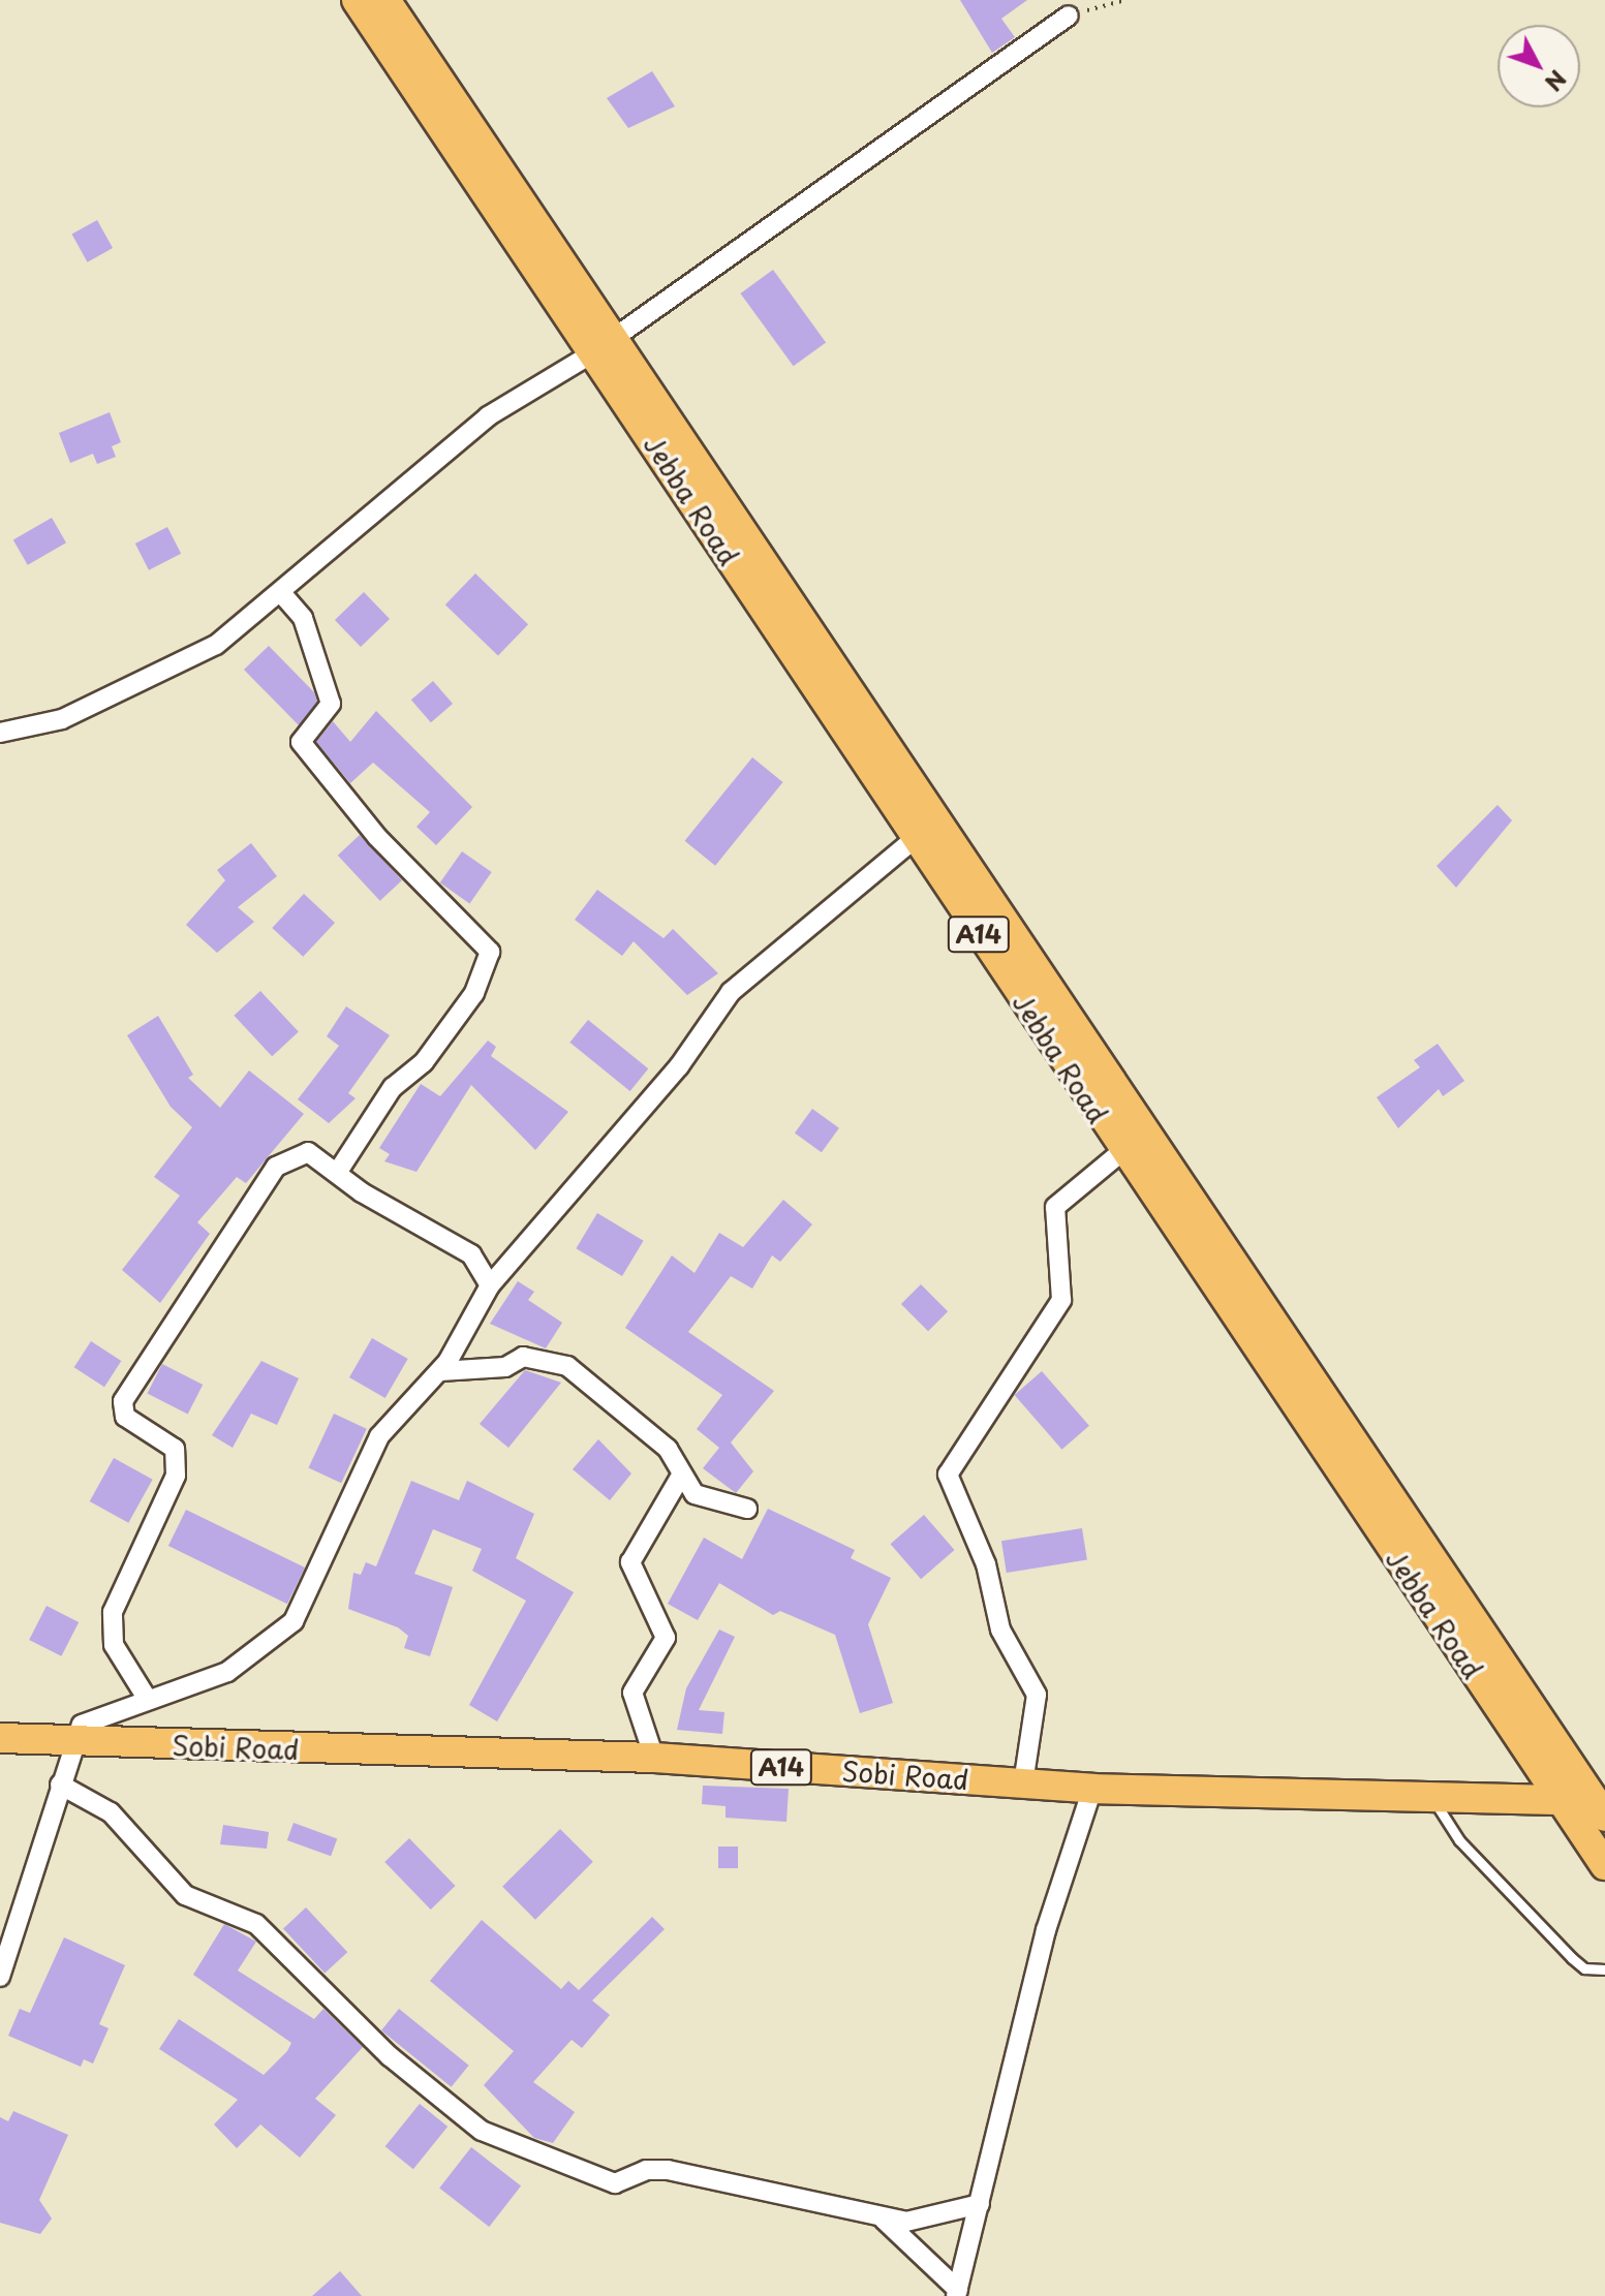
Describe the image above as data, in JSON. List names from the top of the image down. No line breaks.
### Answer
{"streets":{"highway":["Jebba Road","A14","Sobi Road"]},"crossings":[["Jebba Road","A14"],["Jebba Road","Sobi Road"]],"north":"bottom right"}
